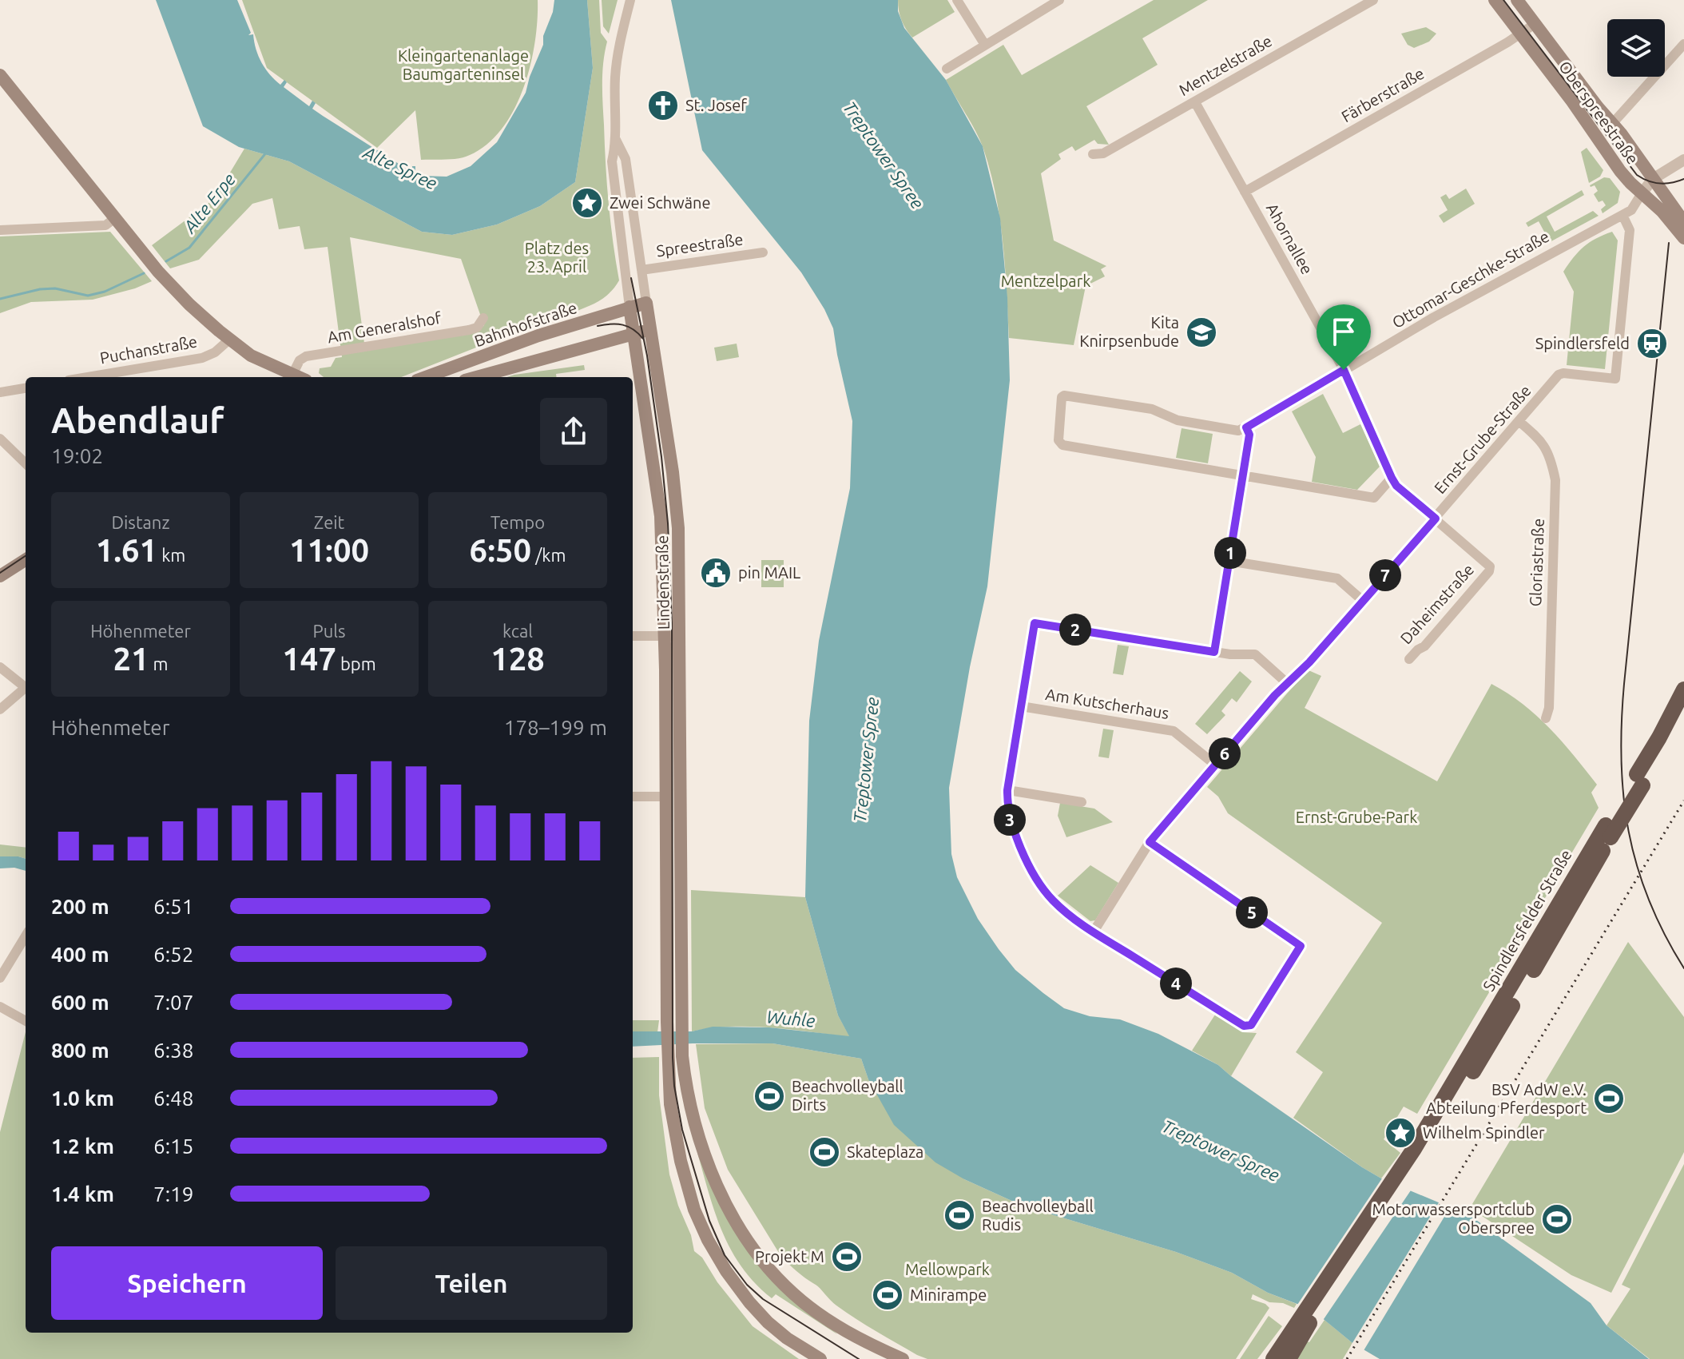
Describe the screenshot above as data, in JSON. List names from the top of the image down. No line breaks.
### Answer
{"streets":{"highway":["Spindlersfelder Straße"],"main road":["Oberspreestraße","Bahnhofstraße","Lindenstraße"],"street":["Mentzelstraße","Färberstraße","Ahornallee","Spreestraße","Ottomar-Geschke-Straße","Am Generalshof","Puchanstraße","Ernst-Grube-Straße","Gloriastraße","Daheimstraße","Am Kutscherhaus"]},"crossings":[["Mentzelstraße","Ahornallee"],["Färberstraße","Oberspreestraße"],["Färberstraße","Ahornallee"],["Oberspreestraße","Ottomar-Geschke-Straße"],["Ahornallee","Ottomar-Geschke-Straße"],["Ahornallee","Ernst-Grube-Straße"],["Ahornallee","Daheimstraße"],["Spreestraße","Lindenstraße"],["Ottomar-Geschke-Straße","Ernst-Grube-Straße"],["Bahnhofstraße","Lindenstraße"],["Ernst-Grube-Straße","Gloriastraße"],["Ernst-Grube-Straße","Daheimstraße"],["Ernst-Grube-Straße","Am Kutscherhaus"]],"water":["Treptower Spree","Alte Spree","Alte Erpe","Wuhle"],"parks":["Kleingartenanlage Baumgarteninsel","Platz des 23. April","Mentzelpark","Ernst-Grube-Park","Mellowpark"],"places":{"church":["St. Josef"],"place":["Zwei Schwäne","Wilhelm Spindler"],"school or university":["Kita Knirpsenbude"],"station":["Spindlersfeld"],"public building":["pin MAIL"],"sports":["Beachvolleyball Dirts","BSV AdW e.V. Abteilung Pferdesport","Skateplaza","Beachvolleyball Rudis","Motorwassersportclub Oberspree","Projekt M","Minirampe"]},"page":{"heading":["Abendlauf","19:02"],"stats":[["Distanz","1.61 km"],["Zeit","11:00"],["Tempo","6:50 /km"],["Höhenmeter","21 m"],["Puls","147 bpm"],["kcal","128"]],"pins":["1","7","2","6","3","5","4"],"chart":["Höhenmeter","178–199 m"],"list":[{"name":"200 m","note":"6:51"},{"name":"400 m","note":"6:52"},{"name":"600 m","note":"7:07"},{"name":"800 m","note":"6:38"},{"name":"1.0 km","note":"6:48"},{"name":"1.2 km","note":"6:15"},{"name":"1.4 km","note":"7:19"}],"buttons":["Speichern","Teilen"]}}
